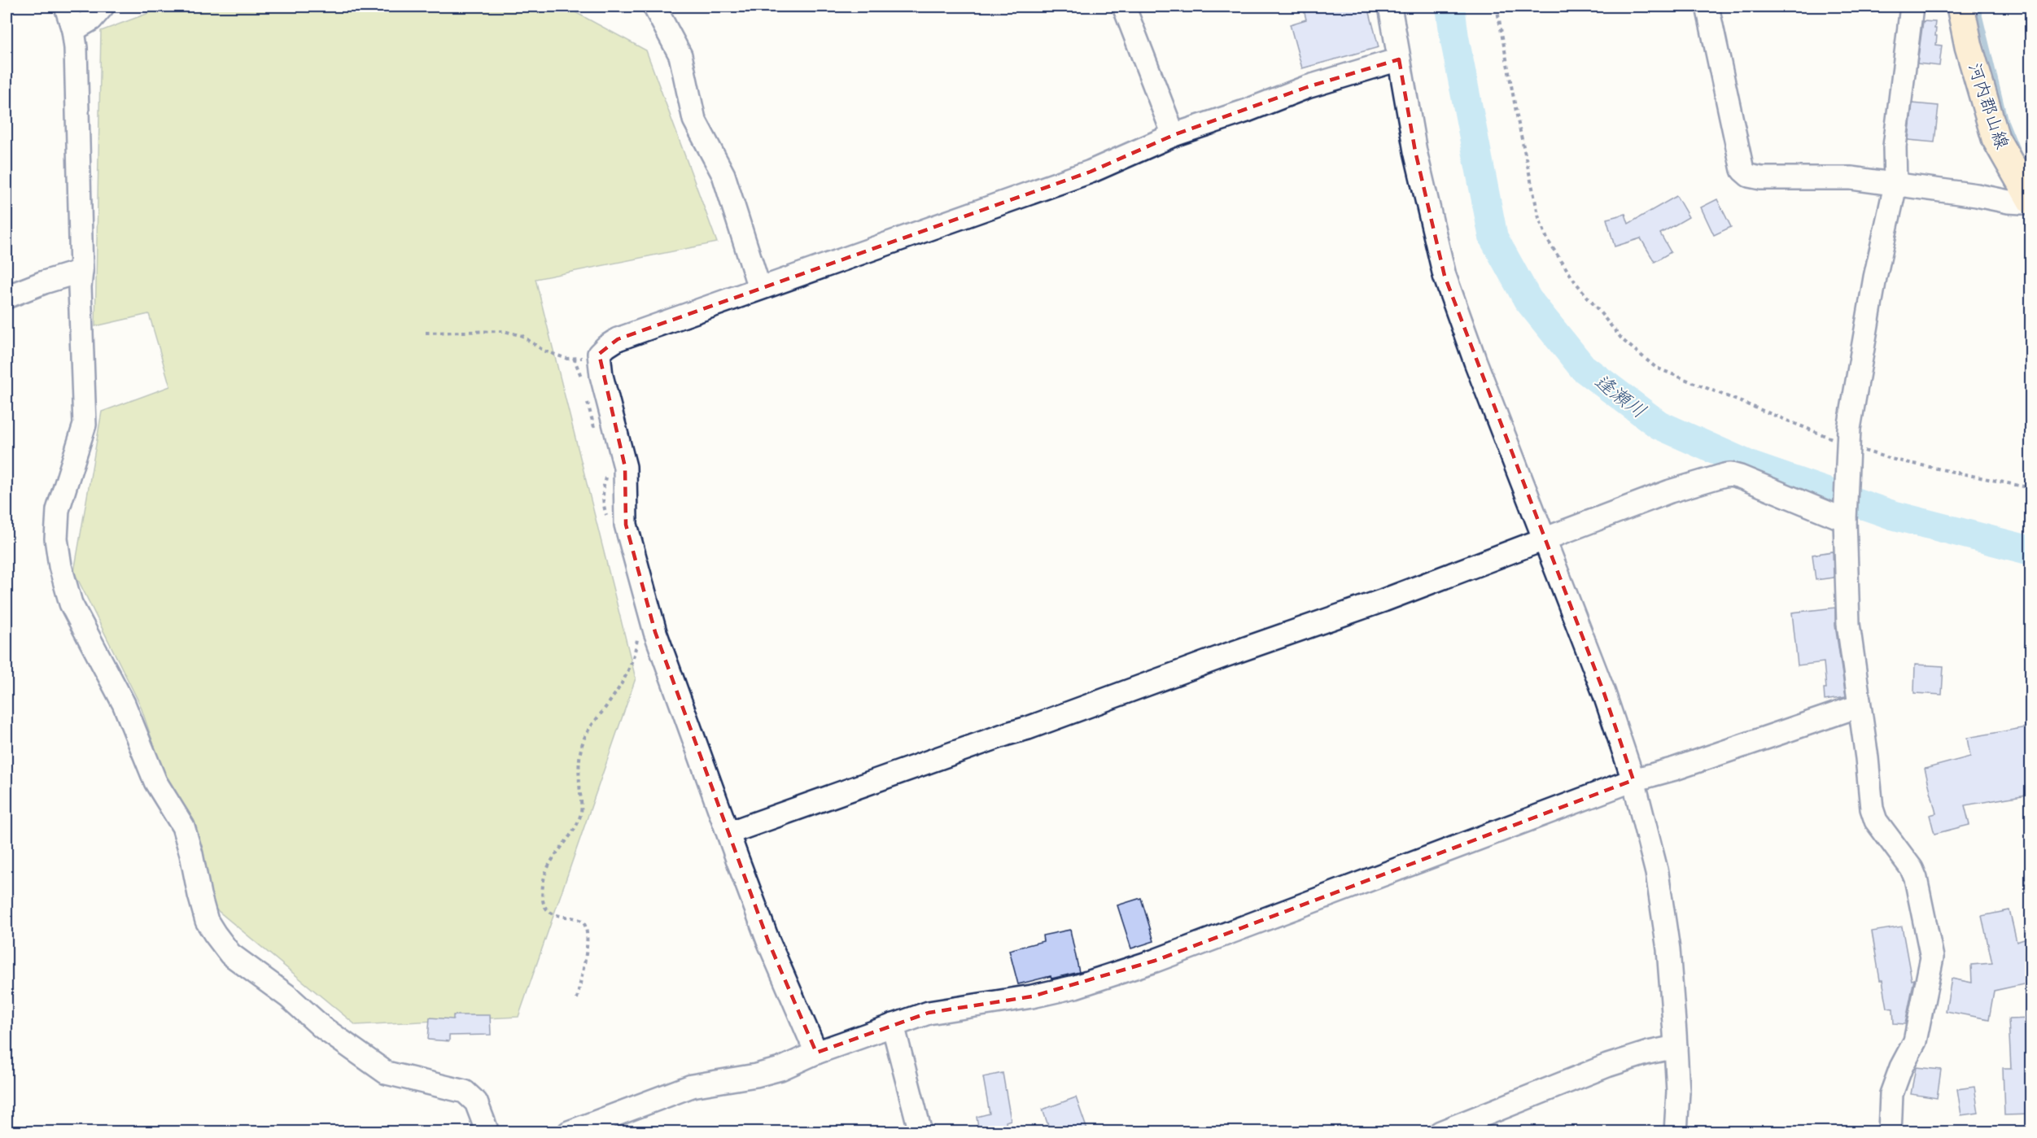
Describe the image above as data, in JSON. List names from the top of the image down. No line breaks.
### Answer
{"streets":{"main road":["河内郡山線"]},"water":["逢瀬川"]}
